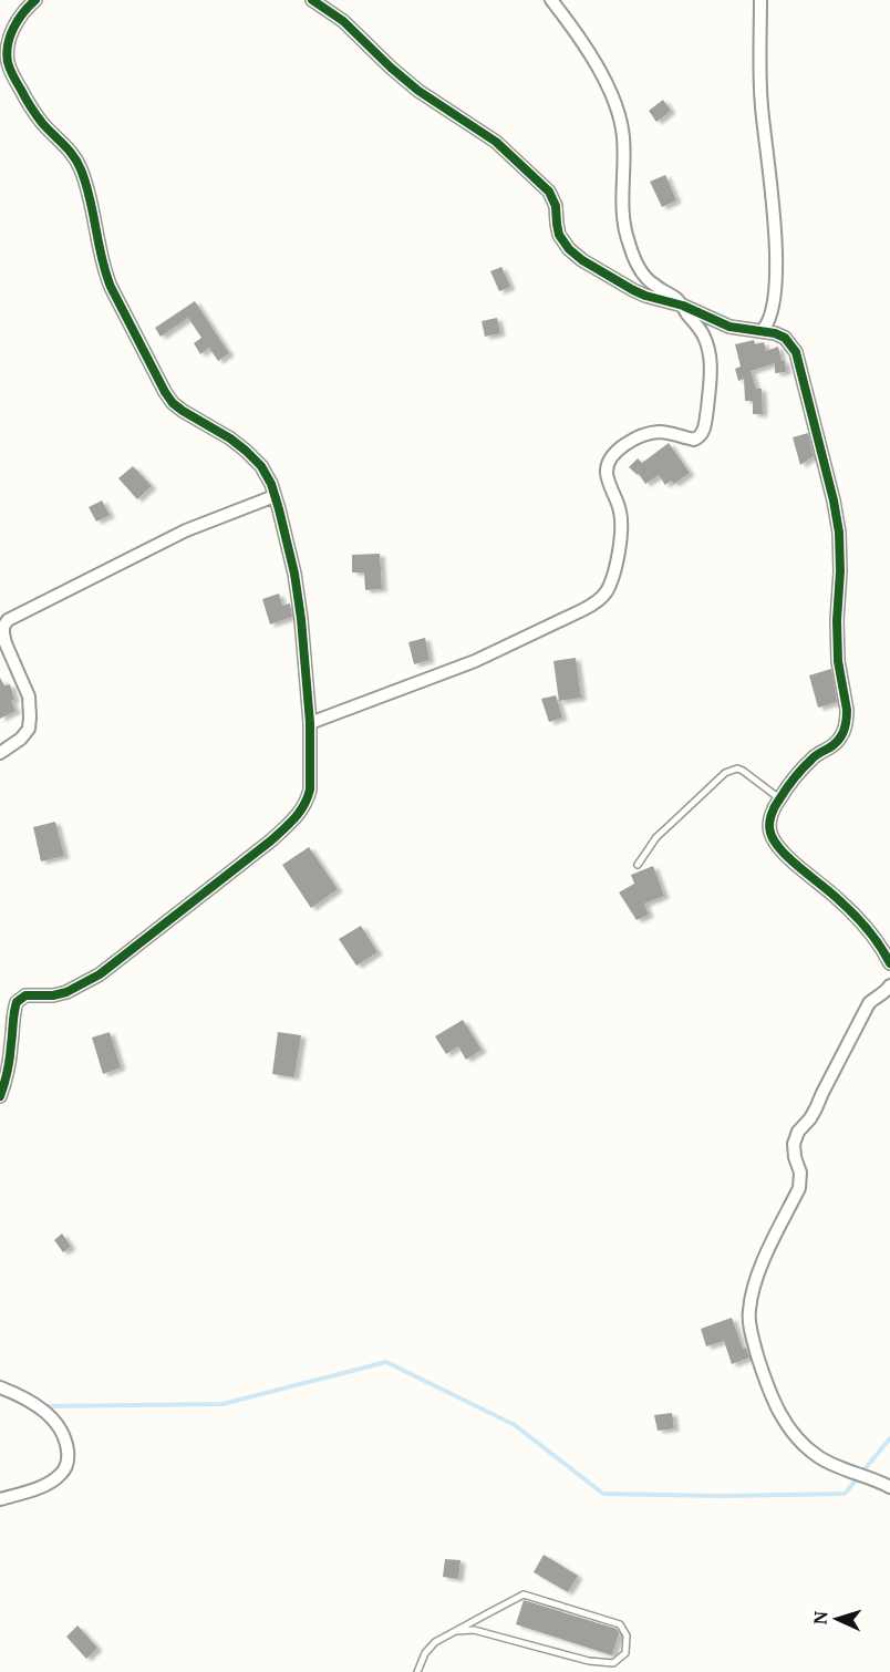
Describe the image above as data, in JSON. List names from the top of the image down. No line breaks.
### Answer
{"north":"left"}
